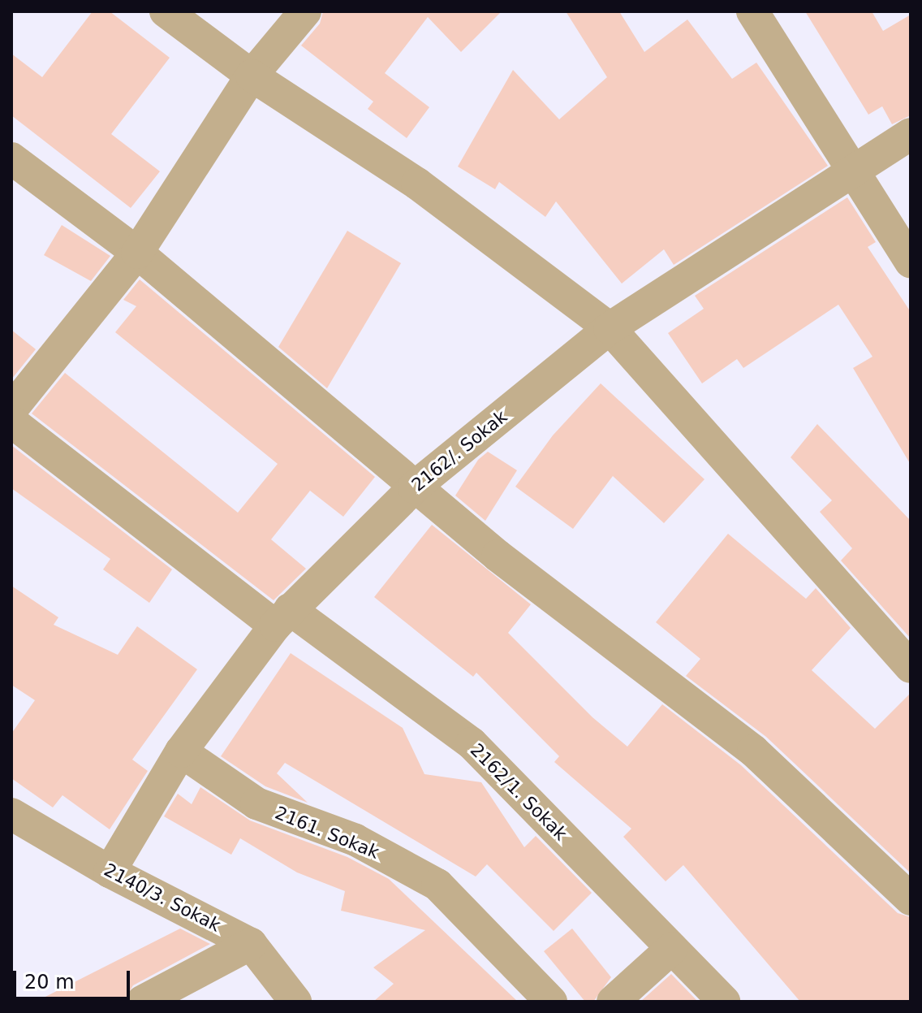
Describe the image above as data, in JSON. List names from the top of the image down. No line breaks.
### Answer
{"streets":{"street":["2162/. Sokak","2162/1. Sokak","2161. Sokak","2140/3. Sokak"]},"crossings":[["2162/. Sokak","2162/1. Sokak"],["2162/. Sokak","2161. Sokak"],["2162/. Sokak","2140/3. Sokak"]],"scale_bar":"20 m"}
